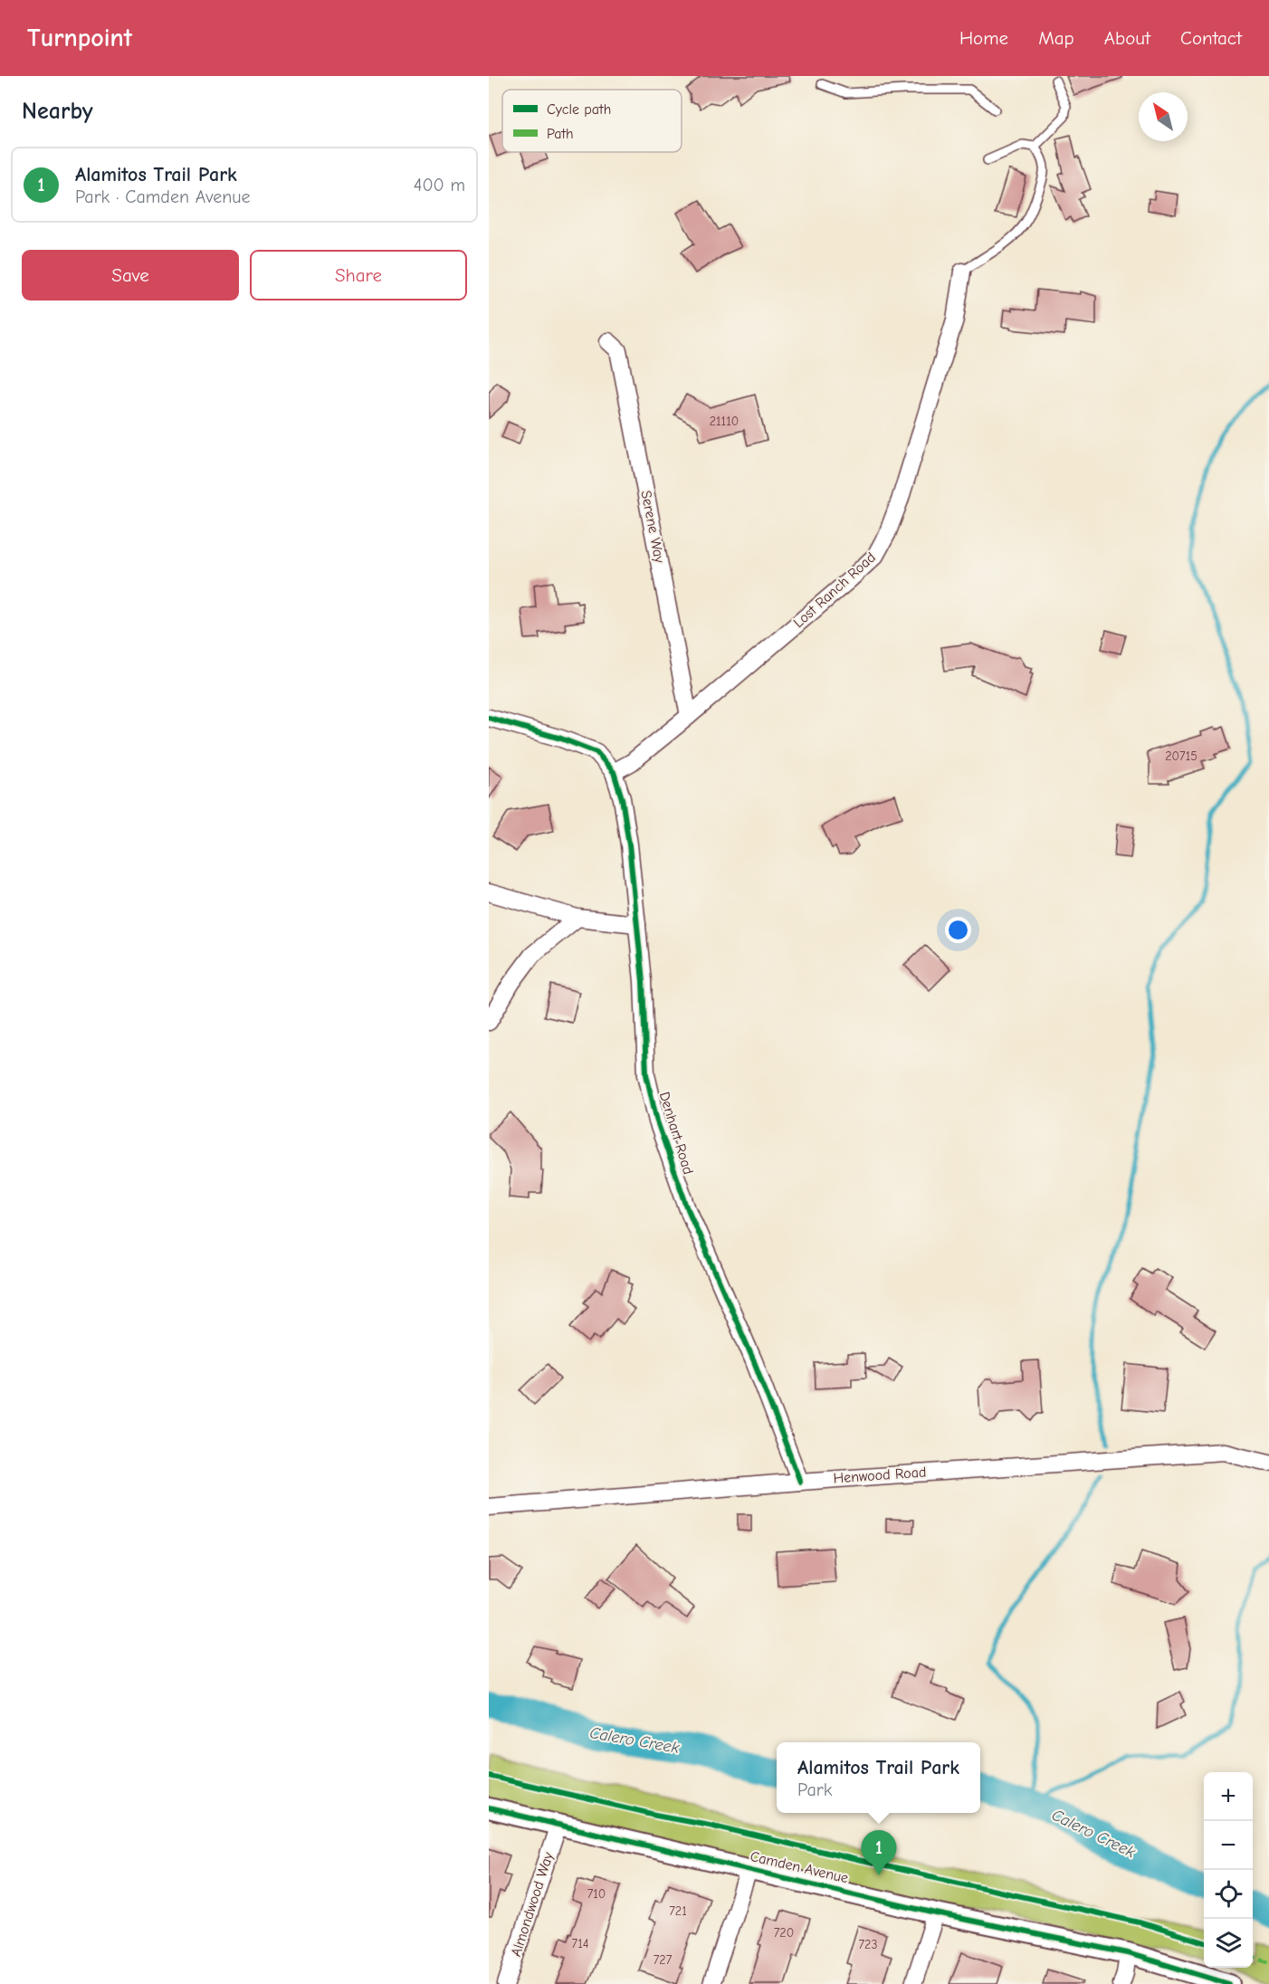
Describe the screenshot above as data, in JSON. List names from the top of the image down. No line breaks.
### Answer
{"streets":{"street":["Serene Way","Lost Ranch Road","Denhart Road","Henwood Road","Camden Avenue","Almondwood Way"]},"crossings":[["Serene Way","Lost Ranch Road"],["Lost Ranch Road","Denhart Road"],["Denhart Road","Henwood Road"],["Camden Avenue","Almondwood Way"]],"water":["Calero Creek"],"house_numbers":["21110","20715","710","721","720","714","723","727"],"legend":["Cycle path","Path"],"north":"top left","page":{"header":"Turnpoint","nav":["Home","Map","About","Contact"],"heading":"Nearby","list":[{"mark":"1","name":"Alamitos Trail Park","note":"Park · Camden Avenue","value":"400 m"}],"buttons":["Save","Share"],"popup":["Alamitos Trail Park","Park"],"map_buttons":["+","−"],"pins":"1"}}
